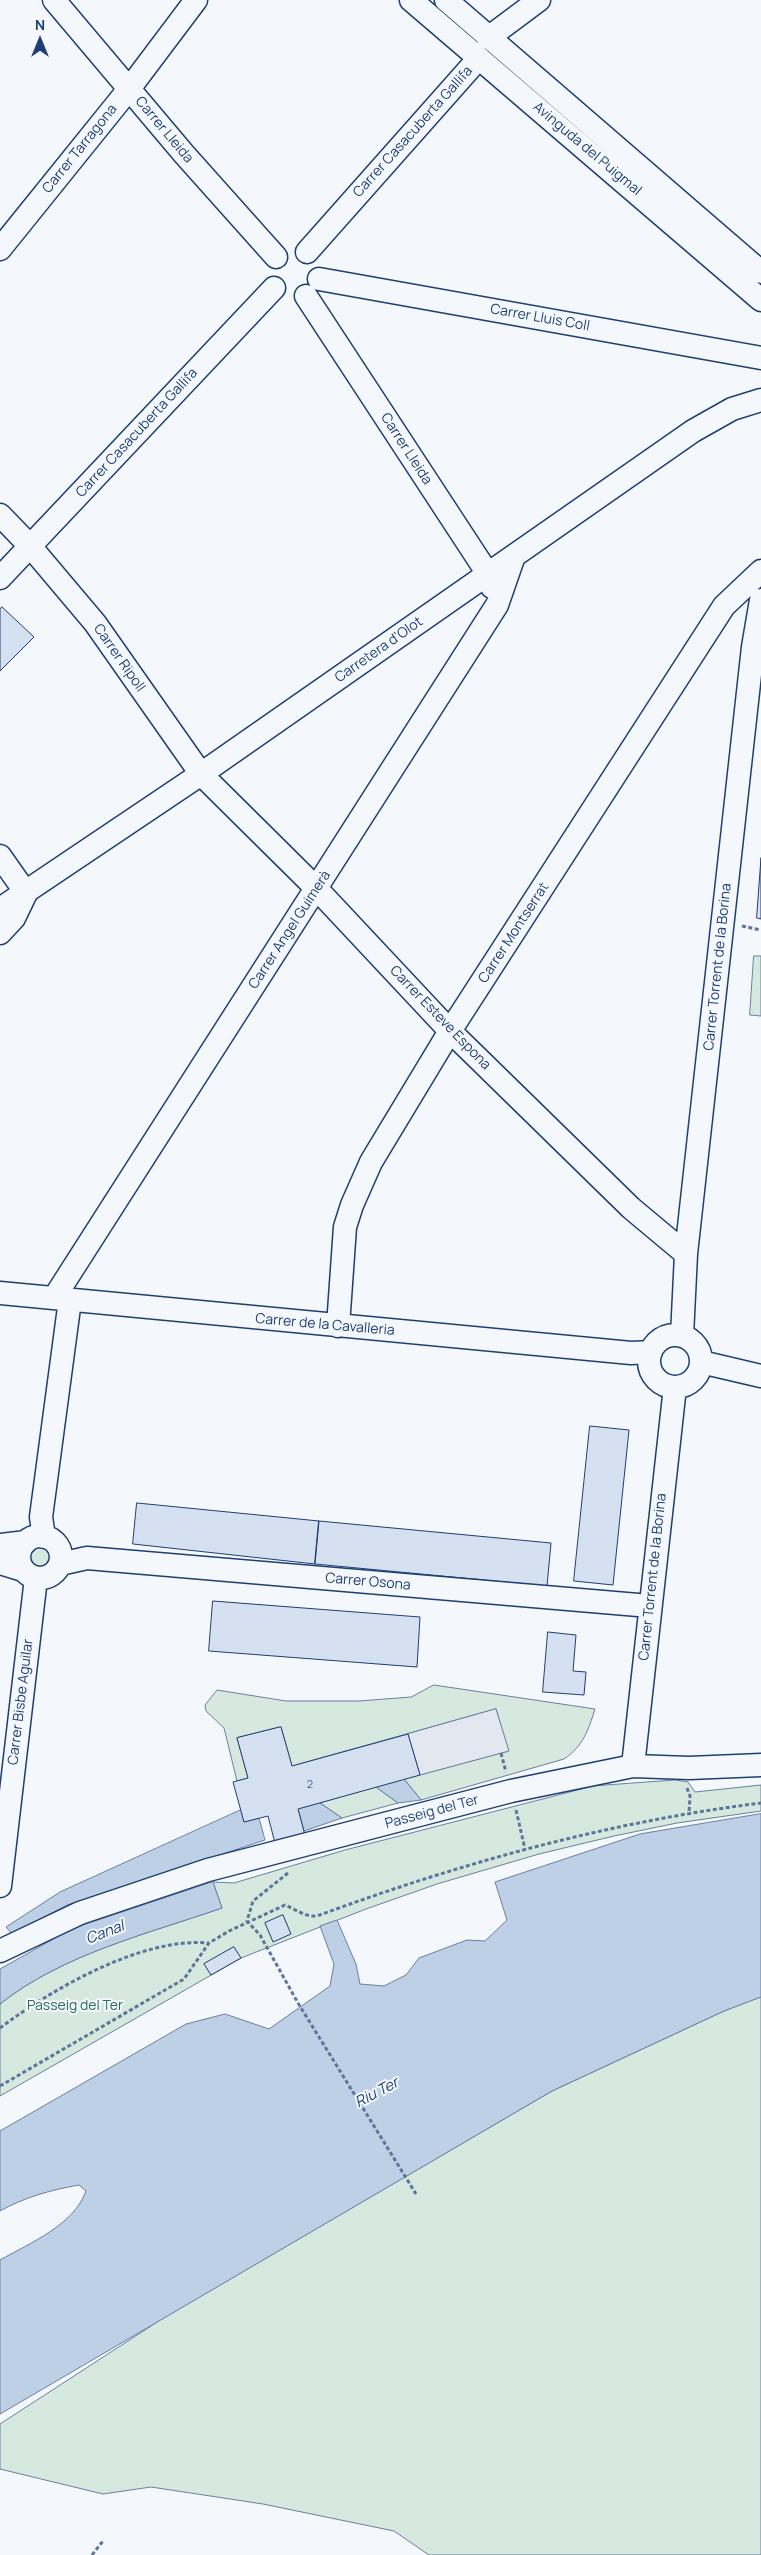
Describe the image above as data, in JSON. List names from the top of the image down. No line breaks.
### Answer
{"streets":{"street":["Carrer Lleida","Carrer Casacuberta Gallifa","Carrer Tarragona","Avinguda del Puigmal","Carrer Lluis Coll","Carretera d'Olot","Carrer Ripoll","Carrer Angel Guimerà","Carrer Montserrat","Carrer Torrent de la Borina","Carrer Esteve Espona","Carrer de la Cavalleria","Carrer Osona","Carrer Bisbe Aguilar","Passeig del Ter"]},"crossings":[["Carrer Lleida","Carrer Casacuberta Gallifa"],["Carrer Lleida","Carrer Tarragona"],["Carrer Lleida","Carrer Lluis Coll"],["Carrer Lleida","Carretera d'Olot"],["Carrer Lleida","Carrer Angel Guimerà"],["Carrer Casacuberta Gallifa","Avinguda del Puigmal"],["Carrer Casacuberta Gallifa","Carrer Lluis Coll"],["Carrer Casacuberta Gallifa","Carrer Ripoll"],["Carretera d'Olot","Carrer Ripoll"],["Carretera d'Olot","Carrer Angel Guimerà"],["Carretera d'Olot","Carrer Esteve Espona"],["Carrer Ripoll","Carrer Esteve Espona"],["Carrer Angel Guimerà","Carrer Esteve Espona"],["Carrer Angel Guimerà","Carrer de la Cavalleria"],["Carrer Montserrat","Carrer Esteve Espona"],["Carrer Montserrat","Carrer de la Cavalleria"],["Carrer Torrent de la Borina","Carrer Esteve Espona"],["Carrer Torrent de la Borina","Carrer de la Cavalleria"],["Carrer Torrent de la Borina","Carrer Osona"],["Carrer Torrent de la Borina","Passeig del Ter"],["Carrer Osona","Carrer Bisbe Aguilar"]],"water":["Canal","Riu Ter"],"parks":["Passeig del Ter"],"house_numbers":["2"],"north":"top"}
